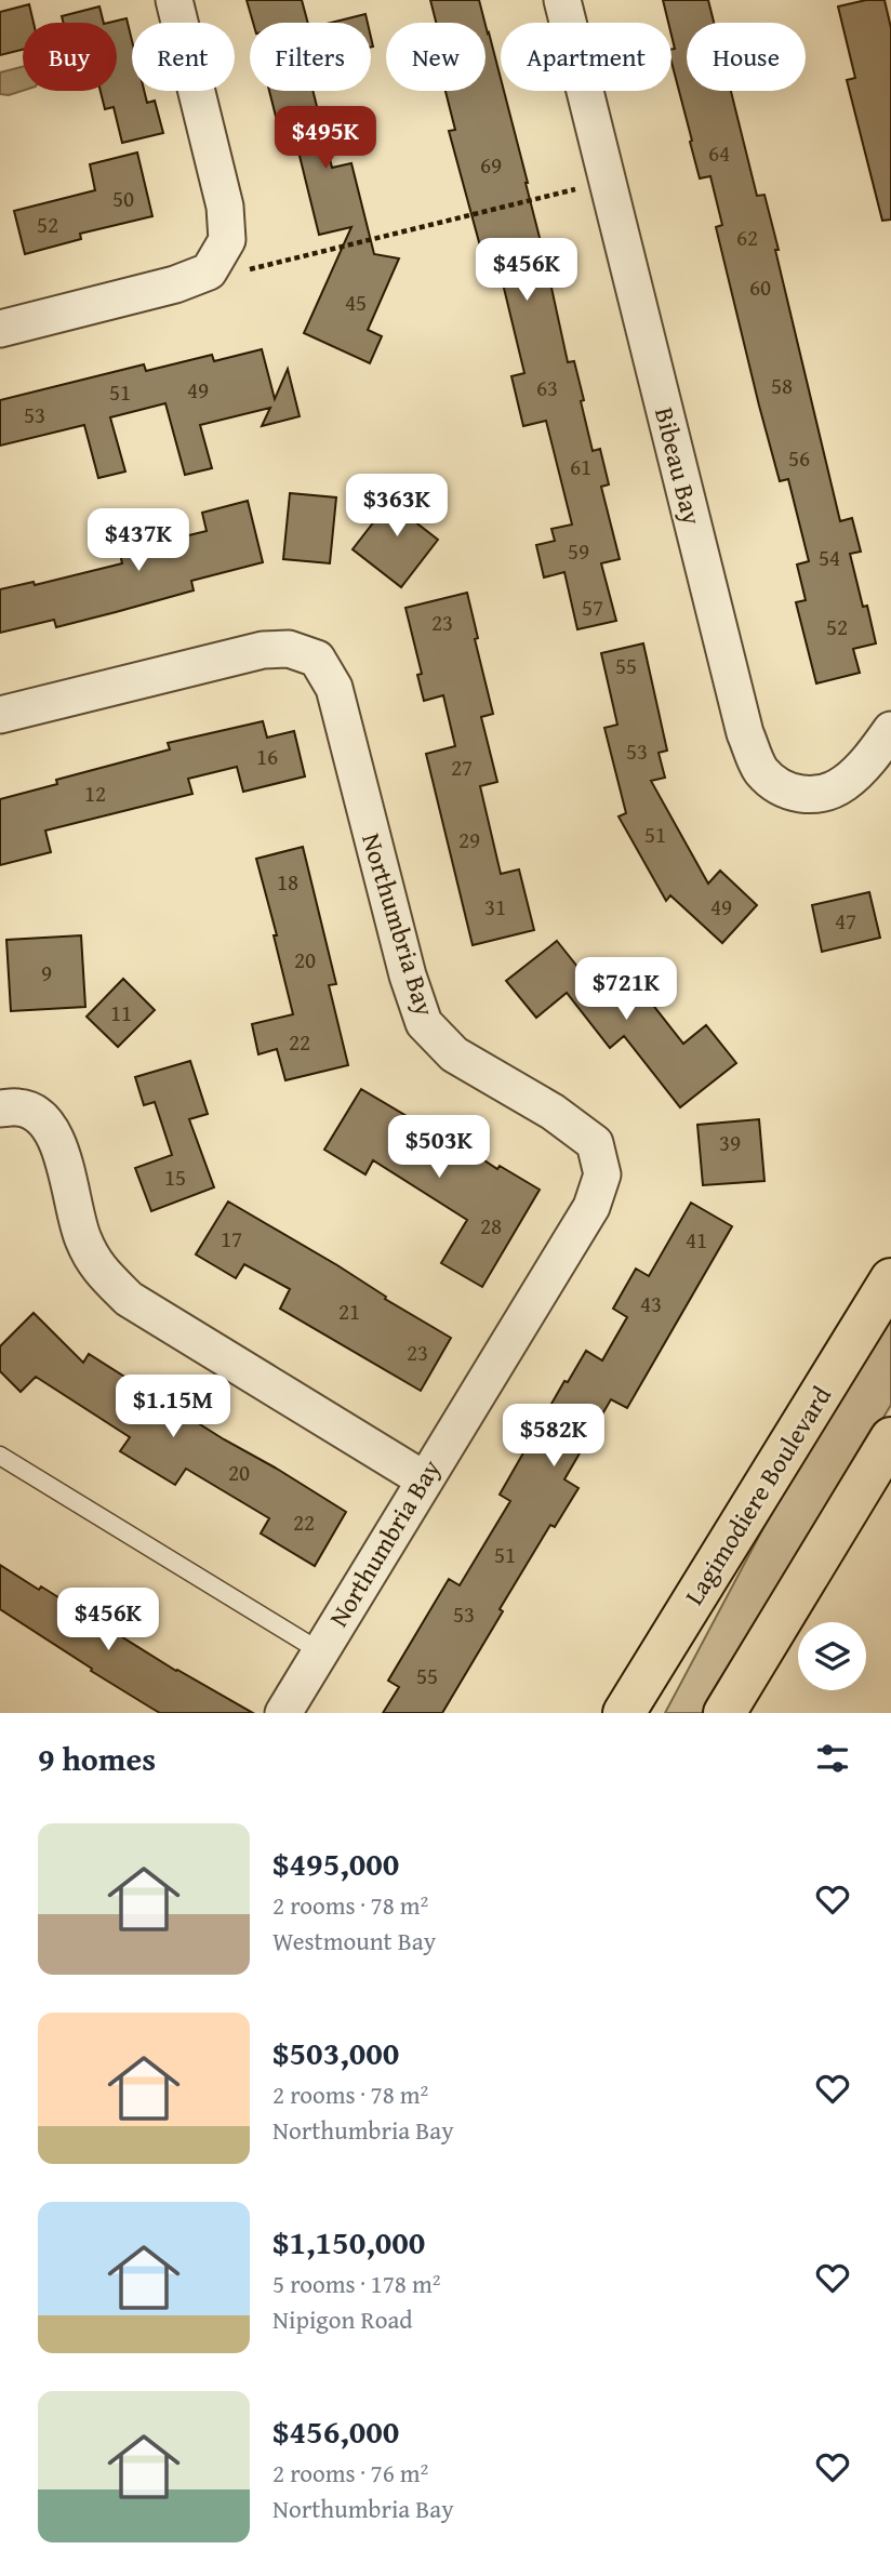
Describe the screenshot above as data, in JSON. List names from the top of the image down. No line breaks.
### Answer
{"streets":{"main road":["Lagimodiere Boulevard"],"street":["Bibeau Bay","Northumbria Bay"]},"house_numbers":["64","69","50","52","62","60","45","58","63","49","51","53","56","61","59","54","57","23","52","55","53","16","27","12","51","29","18","31","49","47","20","9","11","22","39","15","28","17","41","43","21","23","20","22","51","53","55"],"page":{"chip":["Buy","Rent","Filters","New","Apartment","House"],"price":["$495K","$456K","$363K","$437K","$721K","$503K","$1.15M","$582K","$456K"],"heading":"9 homes","list":[{"name":"$495,000","note":"2 rooms · 78 m² · Westmount Bay"},{"name":"$503,000","note":"2 rooms · 78 m² · Northumbria Bay"},{"name":"$1,150,000","note":"5 rooms · 178 m² · Nipigon Road"},{"name":"$456,000","note":"2 rooms · 76 m² · Northumbria Bay"}]}}
